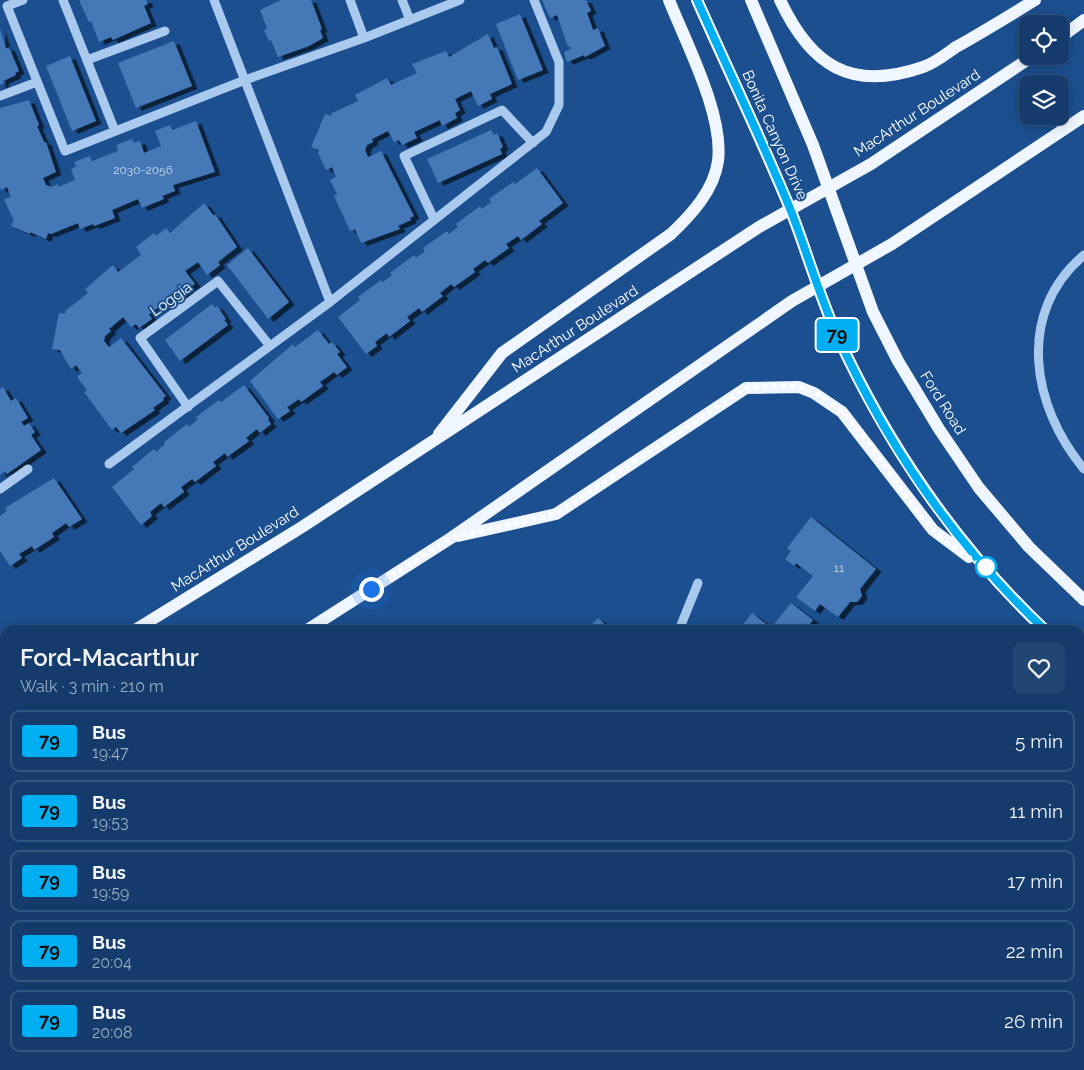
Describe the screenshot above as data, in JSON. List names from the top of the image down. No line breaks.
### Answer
{"streets":{"main road":["MacArthur Boulevard","Bonita Canyon Drive","Ford Road"],"street":["Loggia"]},"crossings":[["MacArthur Boulevard","Bonita Canyon Drive"],["MacArthur Boulevard","Ford Road"],["Bonita Canyon Drive","Ford Road"]],"lines":["bus line 79"],"house_numbers":["2030-2056","11"],"page":{"on_map":"79","heading":["Ford-Macarthur","Walk · 3 min · 210 m"],"list":[{"mark":"79","name":"Bus","note":"19:47","value":"5 min"},{"mark":"79","name":"Bus","note":"19:53","value":"11 min"},{"mark":"79","name":"Bus","note":"19:59","value":"17 min"},{"mark":"79","name":"Bus","note":"20:04","value":"22 min"},{"mark":"79","name":"Bus","note":"20:08","value":"26 min"}]}}
